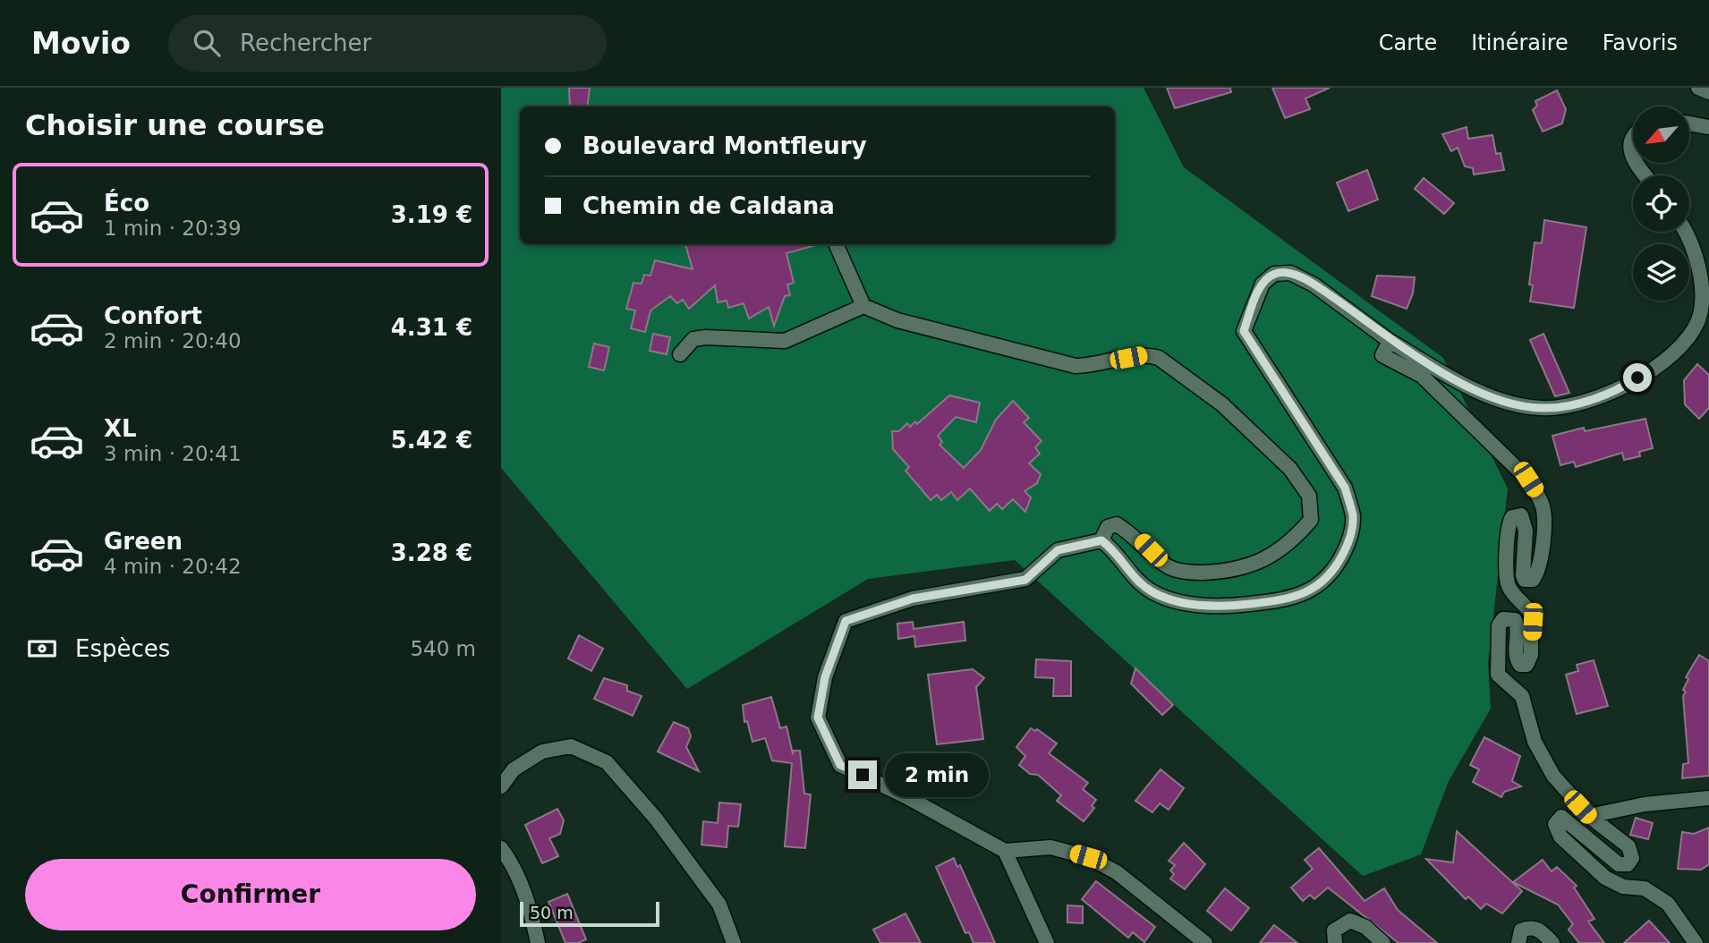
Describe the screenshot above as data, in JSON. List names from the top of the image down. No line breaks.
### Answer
{"scale_bar":"50 m","north":"bottom left","page":{"header":"Movio","search":"Rechercher","nav":["Carte","Itinéraire","Favoris"],"heading":"Choisir une course","banner":["Boulevard Montfleury","Chemin de Caldana"],"list":[{"name":"Éco","note":"1 min · 20:39","value":"3.19 €"},{"name":"Confort","note":"2 min · 20:40","value":"4.31 €"},{"name":"XL","note":"3 min · 20:41","value":"5.42 €"},{"name":"Green","note":"4 min · 20:42","value":"3.28 €"}],"pay":["Espèces","540 m"],"bubble":"2 min","buttons":"Confirmer","scale":"50 m"}}
